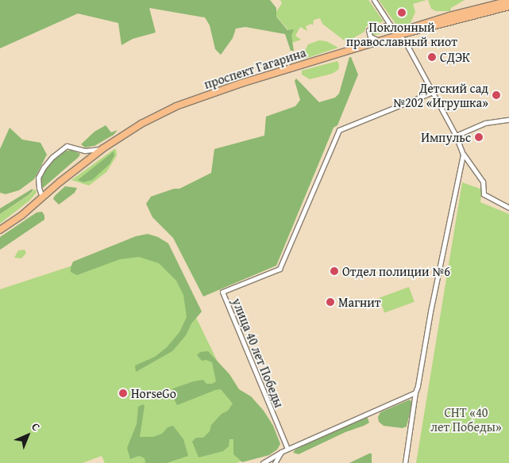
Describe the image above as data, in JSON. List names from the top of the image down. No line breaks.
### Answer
{"streets":{"main road":["проспект Гагарина"],"street":["улица 40 лет Победы"]},"parks":["СНТ «40 лет Победы»"],"places":["Поклонный православный киот","СДЭК","Детский сад №202 «Игрушка»","Импульс","Отдел полиции №6","Магнит","HorseGo"],"north":"top right"}
